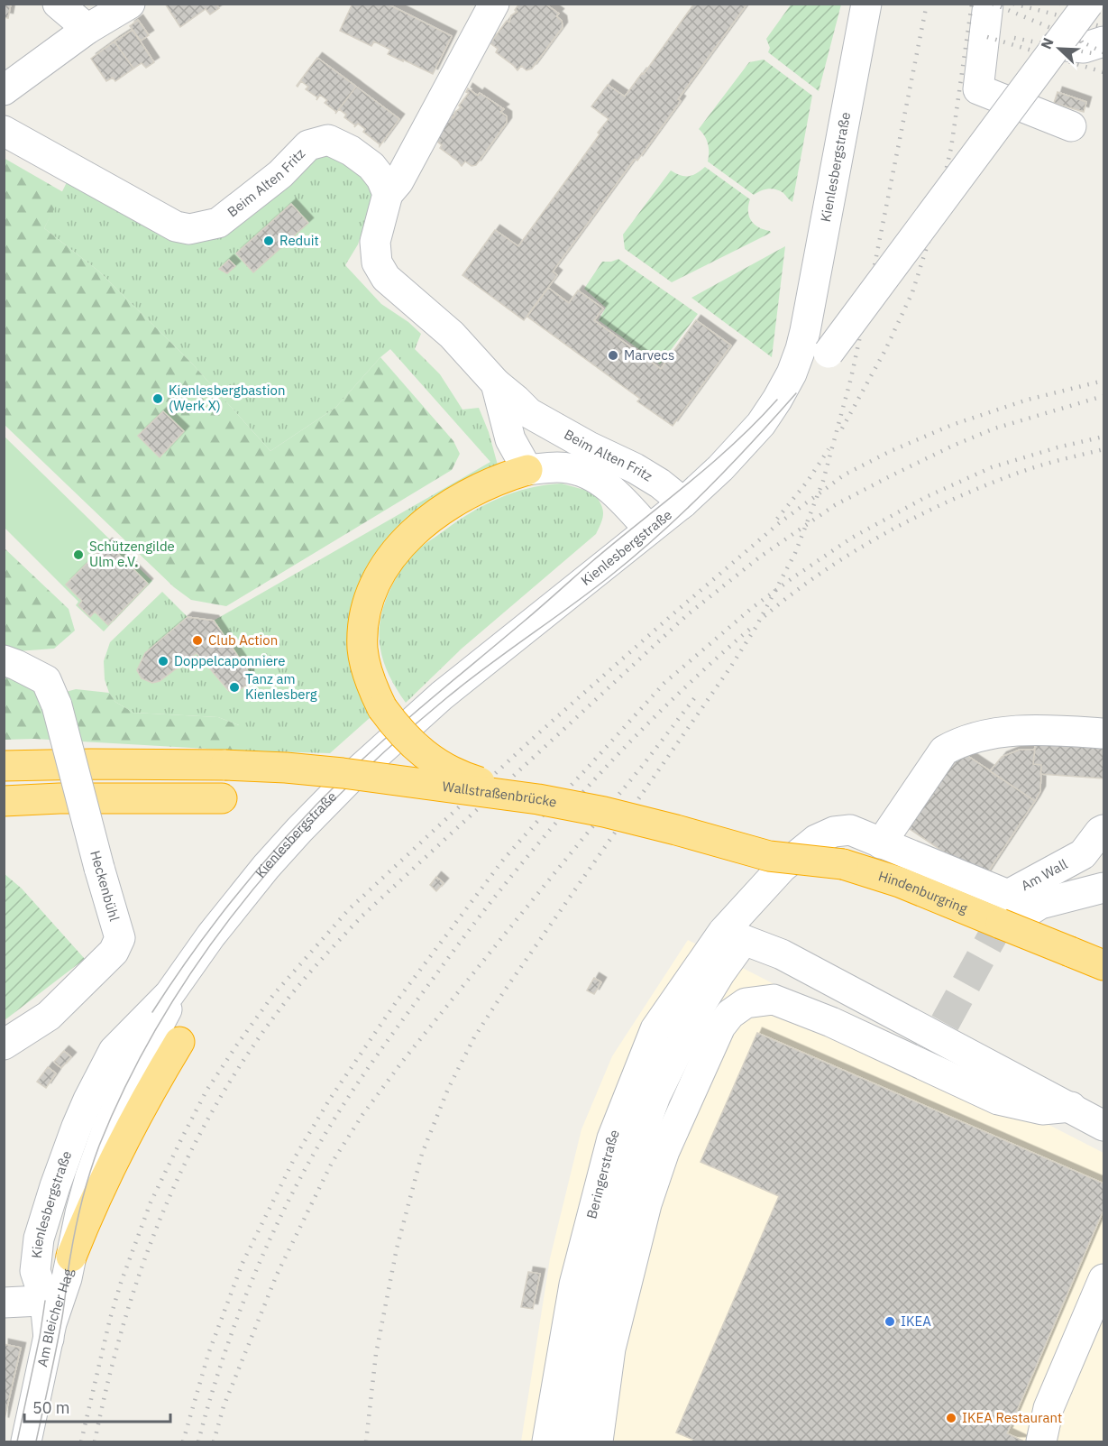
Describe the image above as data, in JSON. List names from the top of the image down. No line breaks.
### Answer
{"streets":{"highway":["Wallstraßenbrücke","Hindenburgring"],"street":["Kienlesbergstraße","Beim Alten Fritz","Am Wall","Heckenbühl","Beringerstraße","Am Bleicher Hag"]},"crossings":[["Kienlesbergstraße","Beim Alten Fritz"],["Kienlesbergstraße","Am Bleicher Hag"],["Wallstraßenbrücke","Hindenburgring"],["Am Wall","Hindenburgring"],["Am Wall","Beringerstraße"],["Hindenburgring","Beringerstraße"]],"places":["Reduit","Marvecs","Kienlesbergbastion (Werk X)","Schützengilde Ulm e.V.","Club Action","Doppelcaponniere","Tanz am Kienlesberg","IKEA","IKEA Restaurant"],"scale_bar":"50 m","north":"top left"}
